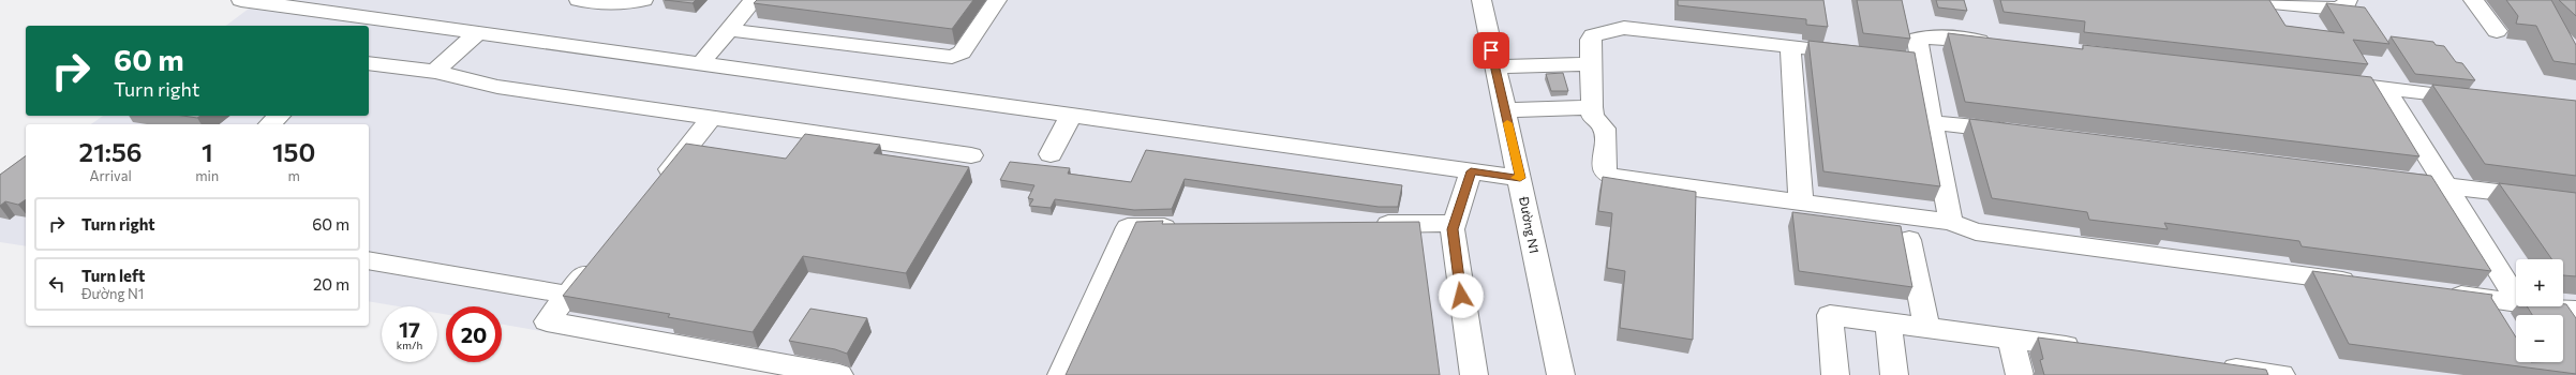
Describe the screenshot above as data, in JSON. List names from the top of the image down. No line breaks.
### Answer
{"streets":{"street":["Đường N1"]},"page":{"turn":["60 m","Turn right"],"eta":["21:56","Arrival","1","min","150","m"],"list":[{"name":"Turn right","value":"60 m"},{"name":"Turn left","note":"Đường N1","value":"20 m"}],"map_buttons":["+","−"],"speed":"17 km/h","limit":"20"}}
